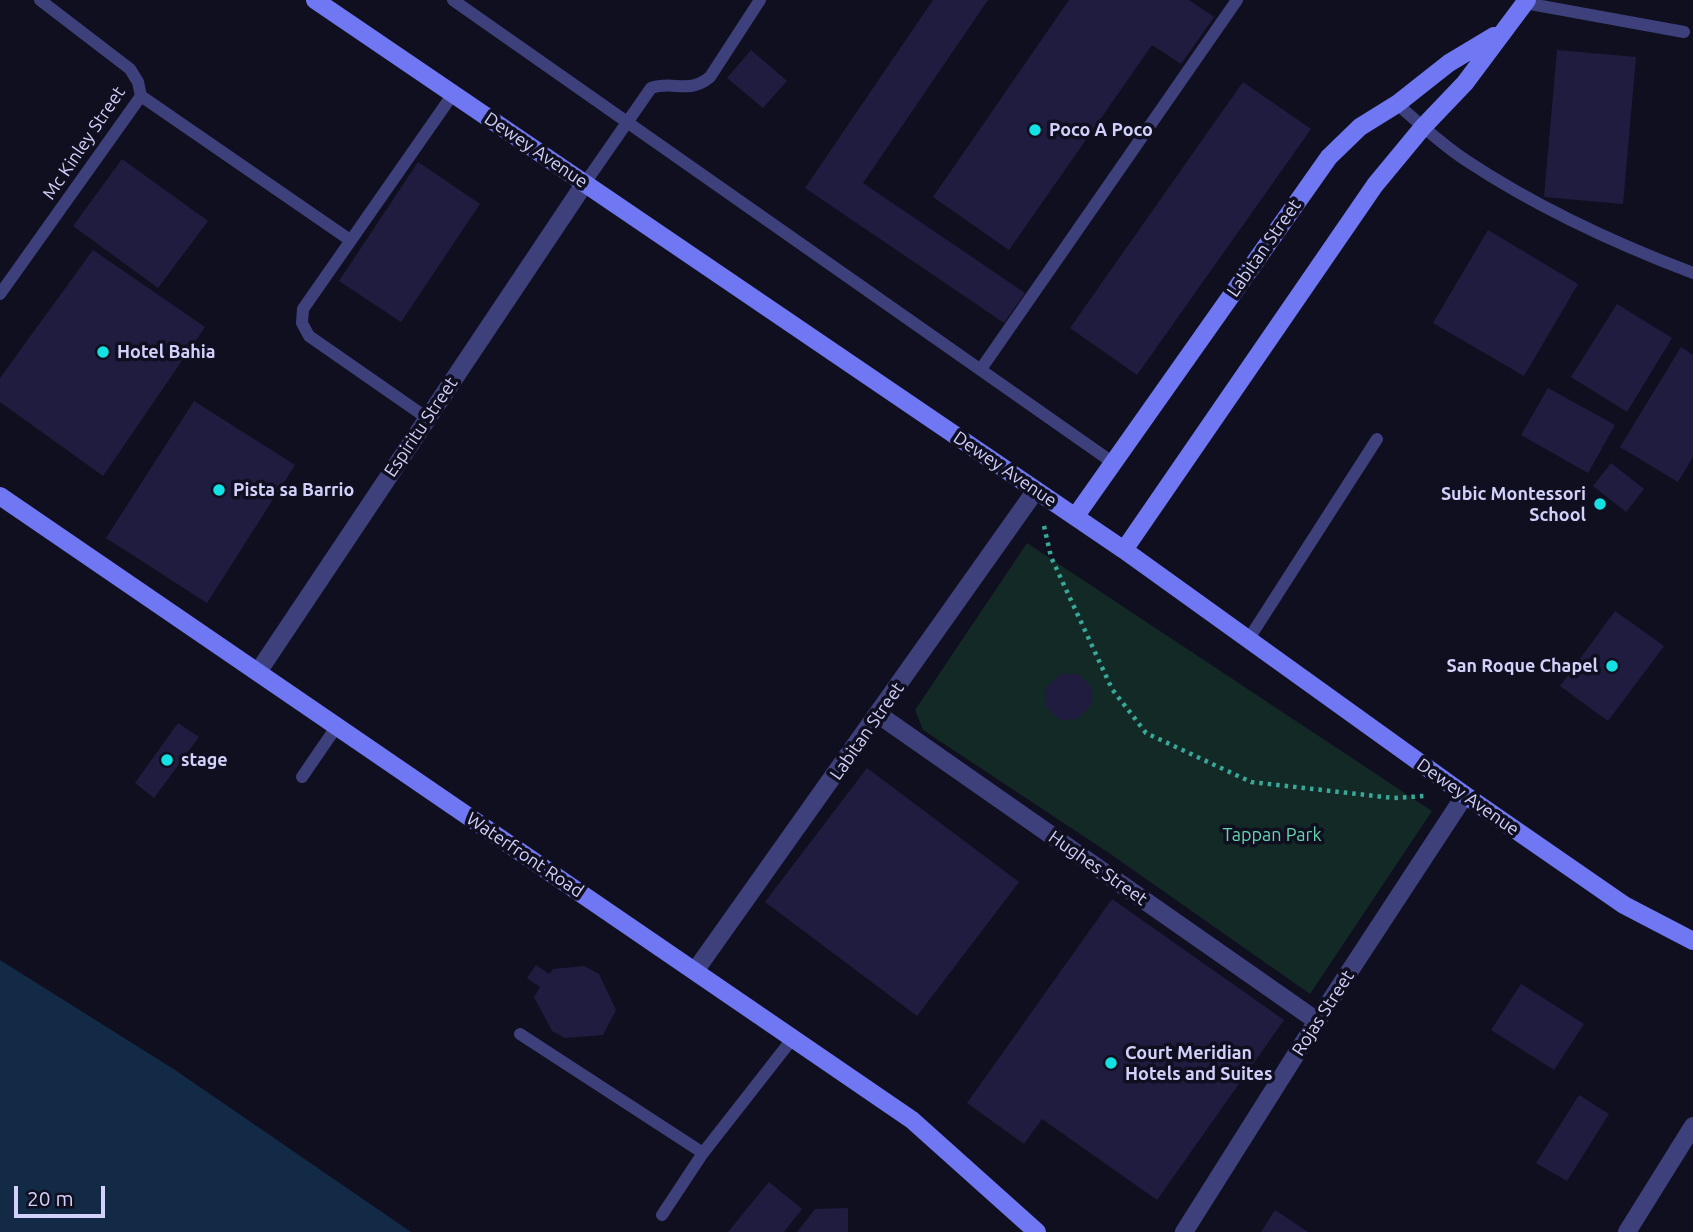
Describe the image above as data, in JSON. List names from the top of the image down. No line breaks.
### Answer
{"streets":{"main road":["Dewey Avenue","Labitan Street","Waterfront Road"],"street":["Espiritu Street","Hughes Street","Rojas Street"],"lane":["Mc Kinley Street"]},"crossings":[["Dewey Avenue","Labitan Street"],["Dewey Avenue","Espiritu Street"],["Dewey Avenue","Rojas Street"],["Labitan Street","Waterfront Road"],["Labitan Street","Hughes Street"],["Espiritu Street","Waterfront Road"],["Hughes Street","Rojas Street"]],"parks":["Tappan Park"],"places":["Poco A Poco","Hotel Bahia","Pista sa Barrio","Subic Montessori School","San Roque Chapel","stage","Court Meridian Hotels and Suites"],"scale_bar":"20 m"}
